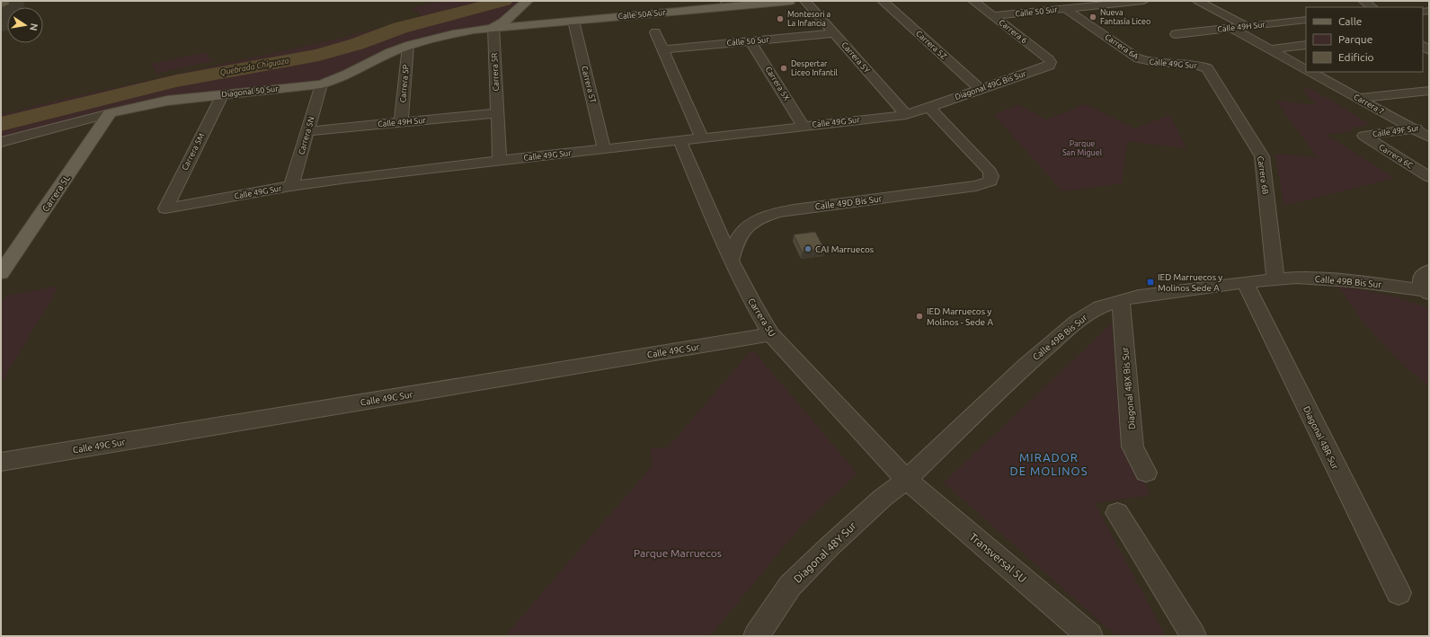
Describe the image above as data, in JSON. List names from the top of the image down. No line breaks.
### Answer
{"streets":{"main road":["Calle 50A Sur","Diagonal 50 Sur","Carrera 5L"],"street":["Calle 50 Sur","Calle 49H Sur","Carrera 6","Carrera 5Z","Carrera 6A","Carrera 5Y","Calle 49G Sur","Carrera 5R","Carrera 5P","Carrera 5X","Carrera 5T","Diagonal 49G Bis Sur","Carrera 7","Calle 49F Sur","Carrera 5N","Carrera 5M","Carrera 6C","Carrera 6B","Calle 49D Bis Sur","Calle 49B Bis Sur","Carrera 5U","Calle 49C Sur","Diagonal 48X Bis Sur","Diagonal 48R Sur","Diagonal 48Y Sur","Transversal 5U"]},"crossings":[["Calle 50 Sur","Carrera 6"],["Calle 50 Sur","Carrera 6A"],["Calle 50 Sur","Carrera 5Y"],["Calle 50 Sur","Carrera 5X"],["Calle 50A Sur","Carrera 5R"],["Calle 50A Sur","Carrera 5T"],["Calle 50A Sur","Diagonal 50 Sur"],["Calle 49H Sur","Carrera 5R"],["Calle 49H Sur","Carrera 5P"],["Calle 49H Sur","Carrera 7"],["Calle 49H Sur","Carrera 5N"],["Carrera 6","Diagonal 49G Bis Sur"],["Carrera 5Z","Diagonal 49G Bis Sur"],["Carrera 6A","Calle 49G Sur"],["Carrera 5Y","Calle 49G Sur"],["Calle 49G Sur","Carrera 5R"],["Calle 49G Sur","Carrera 5X"],["Calle 49G Sur","Carrera 5T"],["Calle 49G Sur","Diagonal 49G Bis Sur"],["Calle 49G Sur","Carrera 5N"],["Calle 49G Sur","Carrera 5M"],["Calle 49G Sur","Carrera 6B"],["Calle 49G Sur","Calle 49D Bis Sur"],["Calle 49G Sur","Carrera 5U"],["Carrera 5R","Diagonal 50 Sur"],["Carrera 5P","Diagonal 50 Sur"],["Diagonal 49G Bis Sur","Calle 49D Bis Sur"],["Diagonal 50 Sur","Carrera 5N"],["Diagonal 50 Sur","Carrera 5M"],["Diagonal 50 Sur","Carrera 5L"],["Carrera 7","Calle 49F Sur"],["Calle 49F Sur","Carrera 6C"],["Carrera 6B","Calle 49B Bis Sur"],["Calle 49D Bis Sur","Carrera 5U"],["Calle 49B Bis Sur","Carrera 5U"],["Calle 49B Bis Sur","Diagonal 48X Bis Sur"],["Calle 49B Bis Sur","Diagonal 48R Sur"],["Calle 49B Bis Sur","Diagonal 48Y Sur"],["Calle 49B Bis Sur","Transversal 5U"],["Carrera 5U","Calle 49C Sur"],["Carrera 5U","Diagonal 48Y Sur"],["Carrera 5U","Transversal 5U"],["Diagonal 48Y Sur","Transversal 5U"]],"districts":["MIRADOR DE MOLINOS"],"water":["Quebrada Chiguaza"],"parks":["Parque San Miguel","Parque Marruecos"],"places":{"other":["Nueva Fantasía Liceo","Montesori a La Infancia","Despertar Liceo Infantil","CAI Marruecos","IED Marruecos y Molinos - Sede A"],"transit":["IED Marruecos y Molinos Sede A"]},"legend":["Calle","Parque","Edificio"],"north":"right"}
